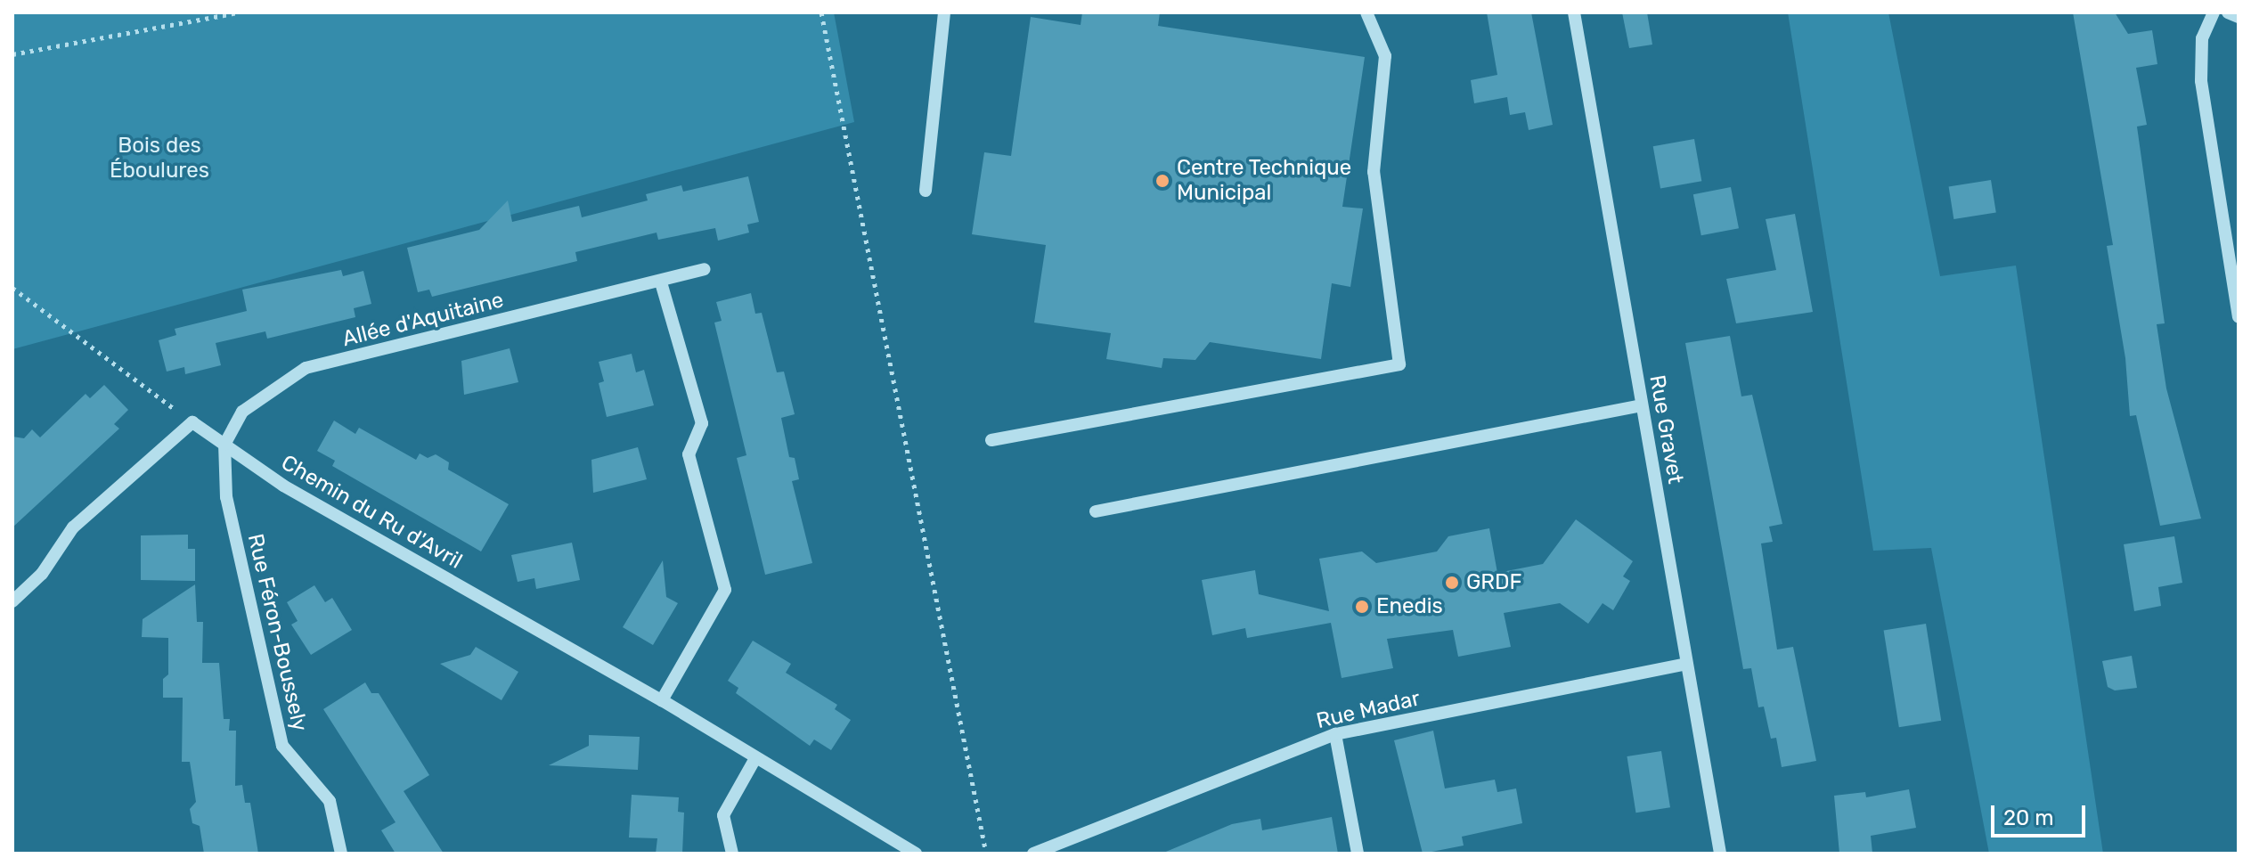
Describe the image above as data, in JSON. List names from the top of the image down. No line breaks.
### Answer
{"streets":{"street":["Allée d'Aquitaine","Rue Gravet","Chemin du Ru d'Avril","Rue Féron-Boussely","Rue Madar"]},"crossings":[["Allée d'Aquitaine","Chemin du Ru d'Avril"],["Allée d'Aquitaine","Rue Féron-Boussely"],["Rue Gravet","Rue Madar"],["Chemin du Ru d'Avril","Rue Féron-Boussely"]],"parks":["Bois des Éboulures"],"places":["Centre Technique Municipal","GRDF","Enedis"],"scale_bar":"20 m"}
